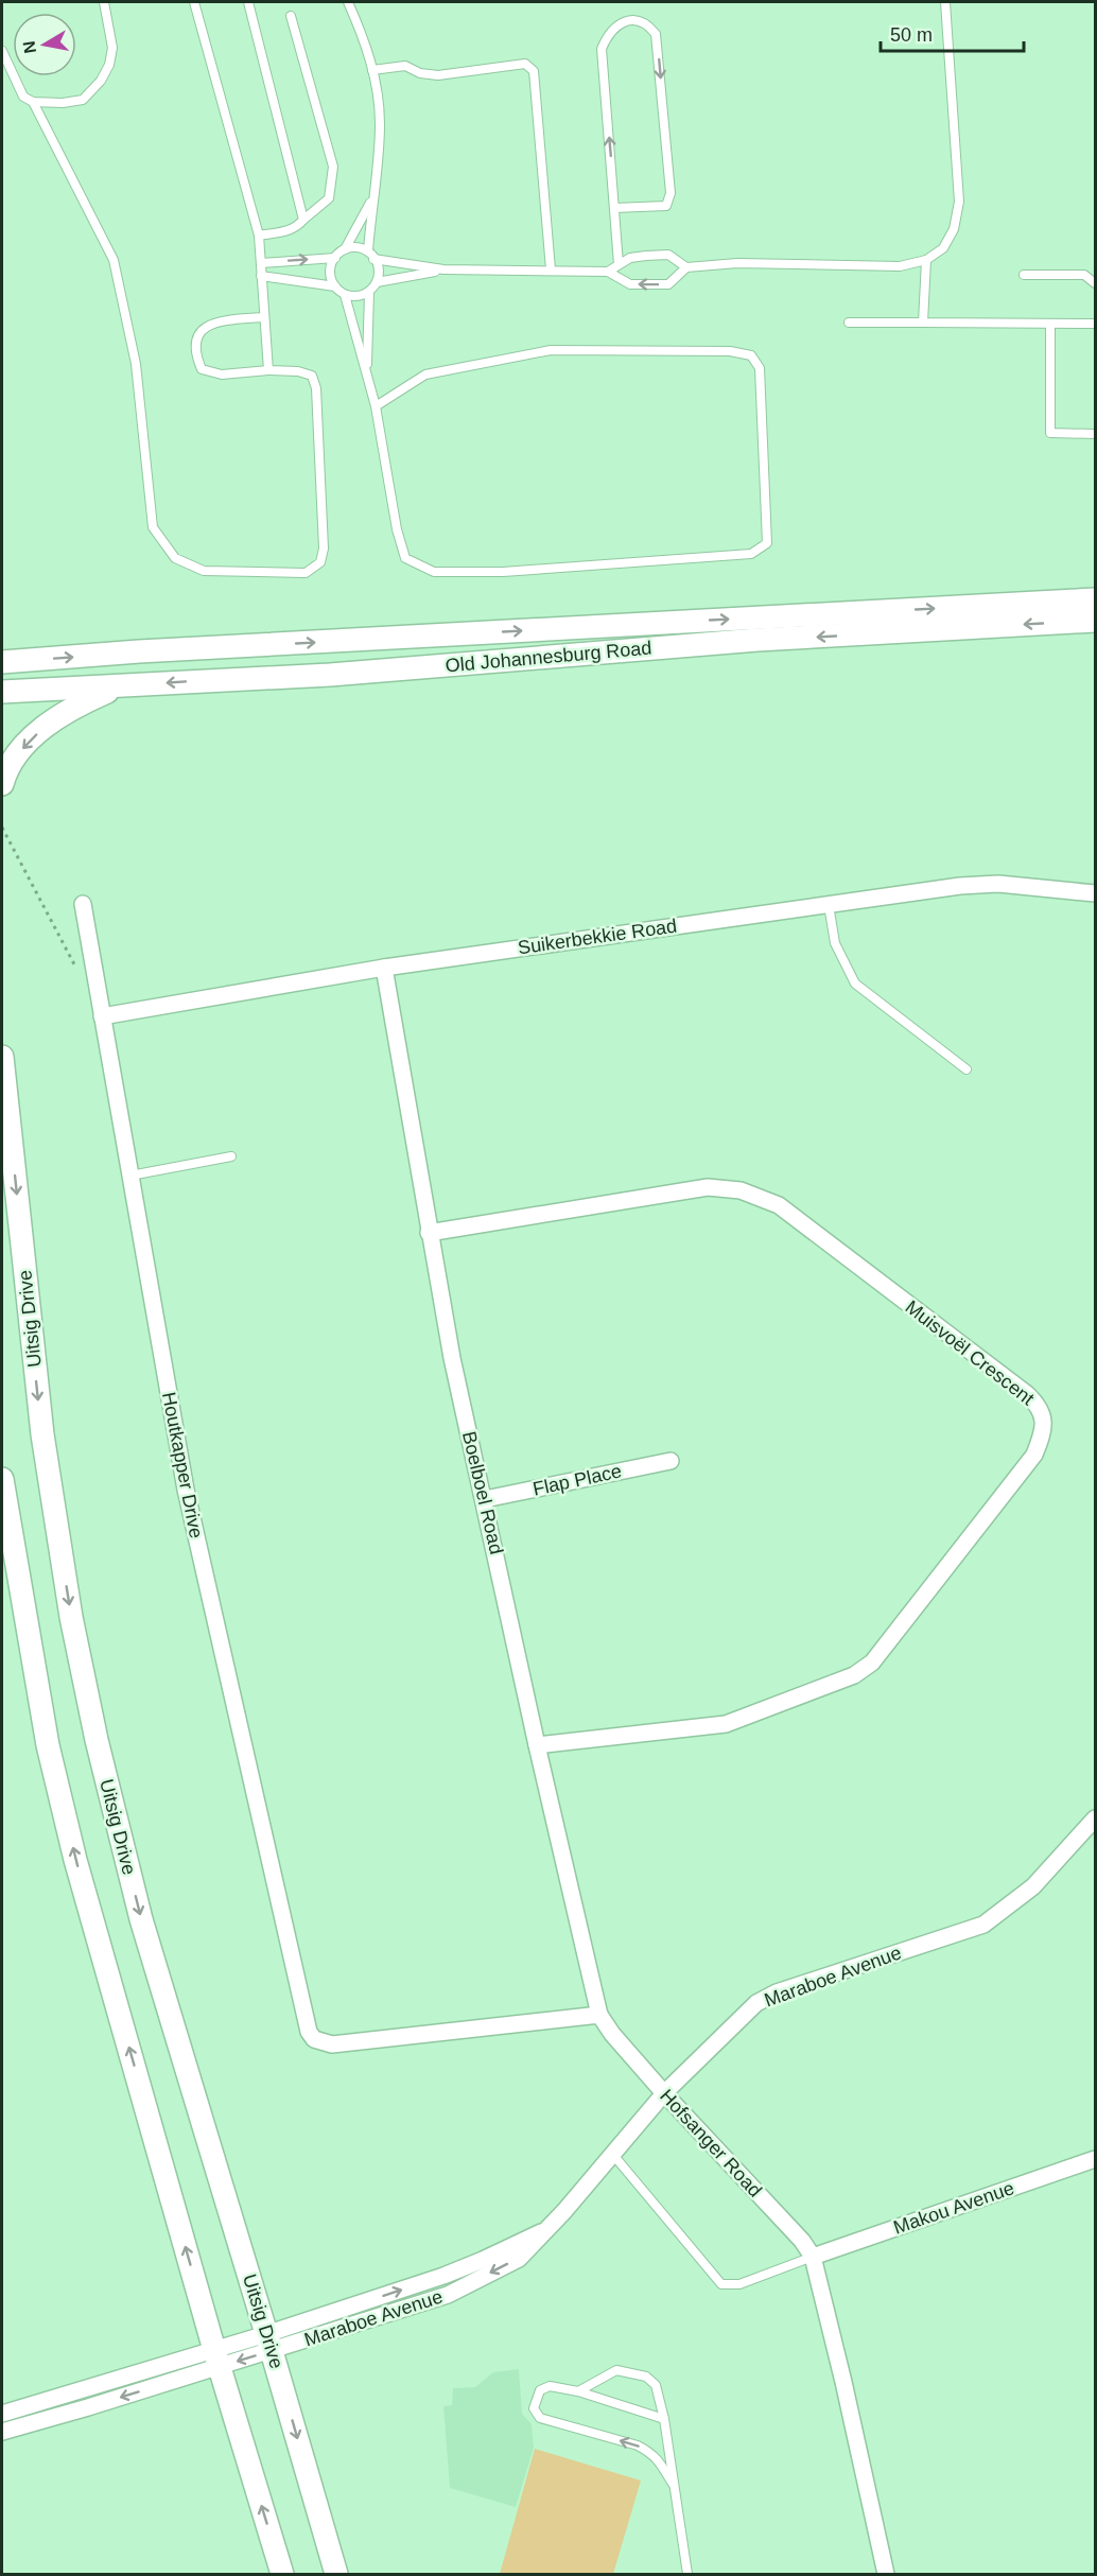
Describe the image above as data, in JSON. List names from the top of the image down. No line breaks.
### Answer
{"streets":{"main road":["Old Johannesburg Road","Uitsig Drive"],"street":["Suikerbekkie Road","Muisvoël Crescent","Houtkapper Drive","Flap Place","Boelboel Road","Maraboe Avenue","Hofsanger Road","Makou Avenue"]},"crossings":[["Suikerbekkie Road","Houtkapper Drive"],["Suikerbekkie Road","Boelboel Road"],["Uitsig Drive","Maraboe Avenue"],["Muisvoël Crescent","Boelboel Road"],["Houtkapper Drive","Boelboel Road"],["Houtkapper Drive","Hofsanger Road"],["Flap Place","Boelboel Road"],["Boelboel Road","Hofsanger Road"],["Maraboe Avenue","Hofsanger Road"],["Hofsanger Road","Makou Avenue"]],"scale_bar":"50 m","north":"left"}
